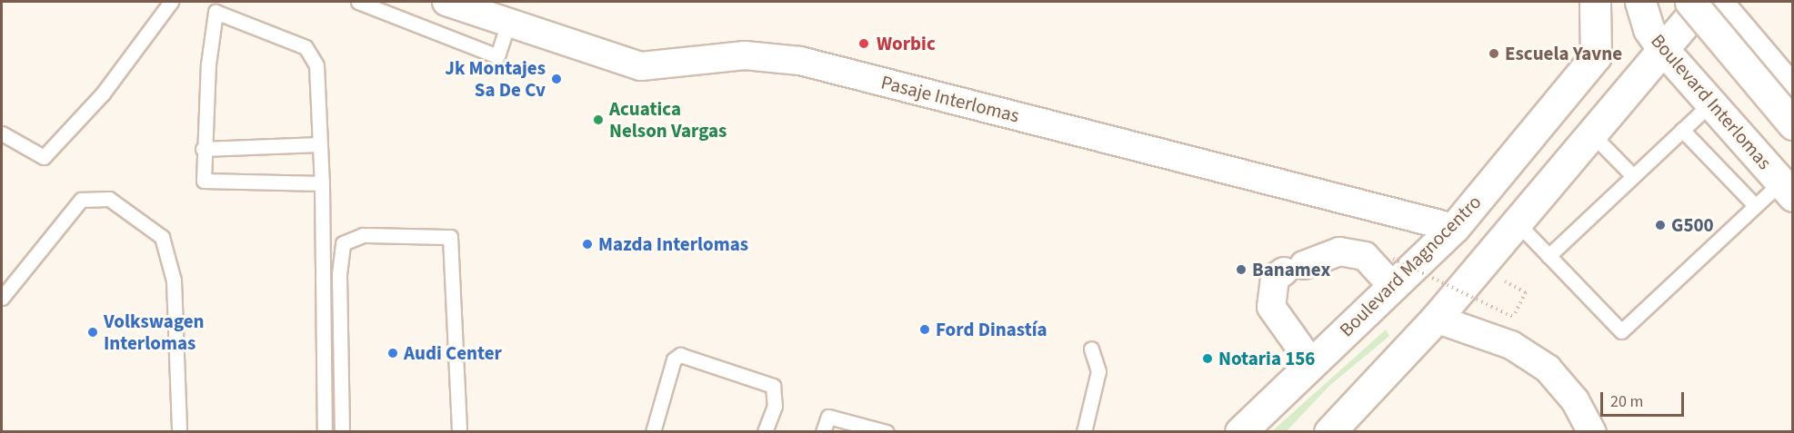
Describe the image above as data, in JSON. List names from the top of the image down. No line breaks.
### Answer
{"streets":{"main road":["Boulevard Interlomas","Boulevard Magnocentro"],"street":["Pasaje Interlomas"]},"crossings":[["Pasaje Interlomas","Boulevard Magnocentro"]],"places":["Worbic","Escuela Yavne","Jk Montajes Sa De Cv","Acuatica Nelson Vargas","G500","Mazda Interlomas","Banamex","Ford Dinastía","Volkswagen Interlomas","Audi Center","Notaria 156"],"scale_bar":"20 m"}
